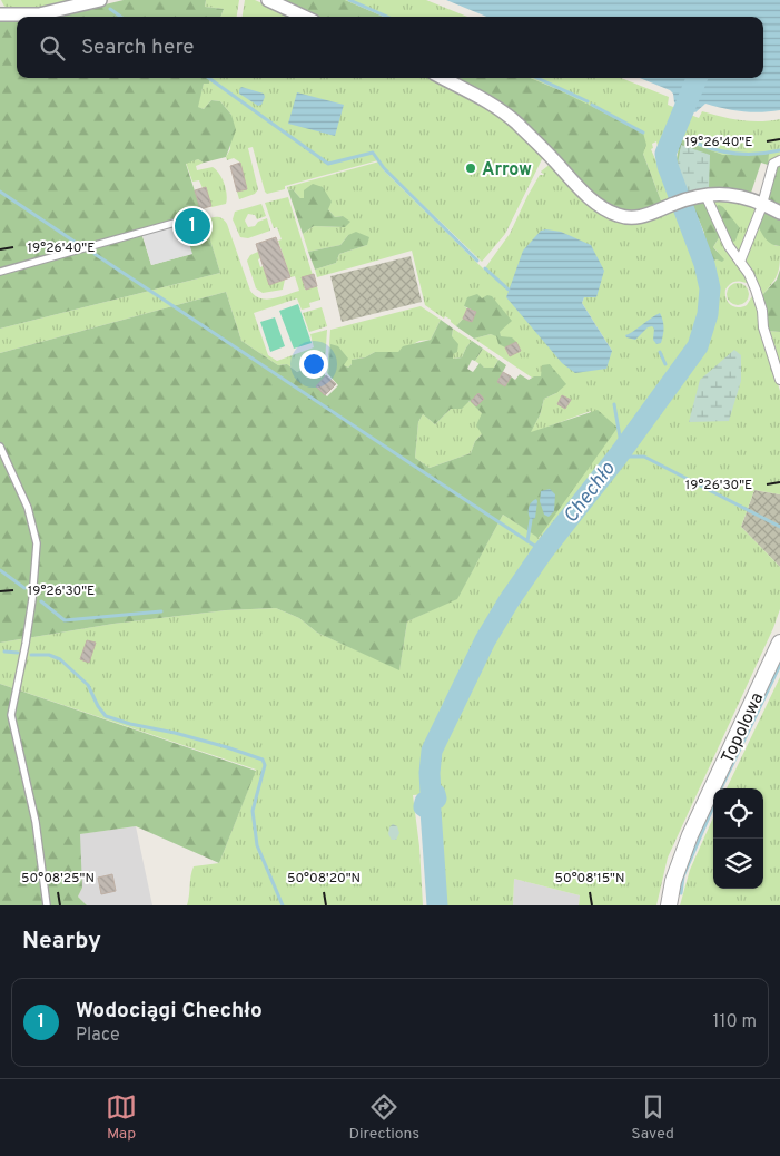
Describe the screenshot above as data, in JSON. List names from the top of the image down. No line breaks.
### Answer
{"streets":{"street":["Topolowa"]},"water":["Chechło"],"places":["Arrow"],"page":{"search":"Search here","pins":"1","heading":"Nearby","list":[{"mark":"1","name":"Wodociągi Chechło","note":"Place","value":"110 m"}],"nav":["Map","Directions","Saved"]},"coordinates":["19°26'40\"E","19°26'30\"E","50°08'25\"N","50°08'20\"N","50°08'15\"N"]}
